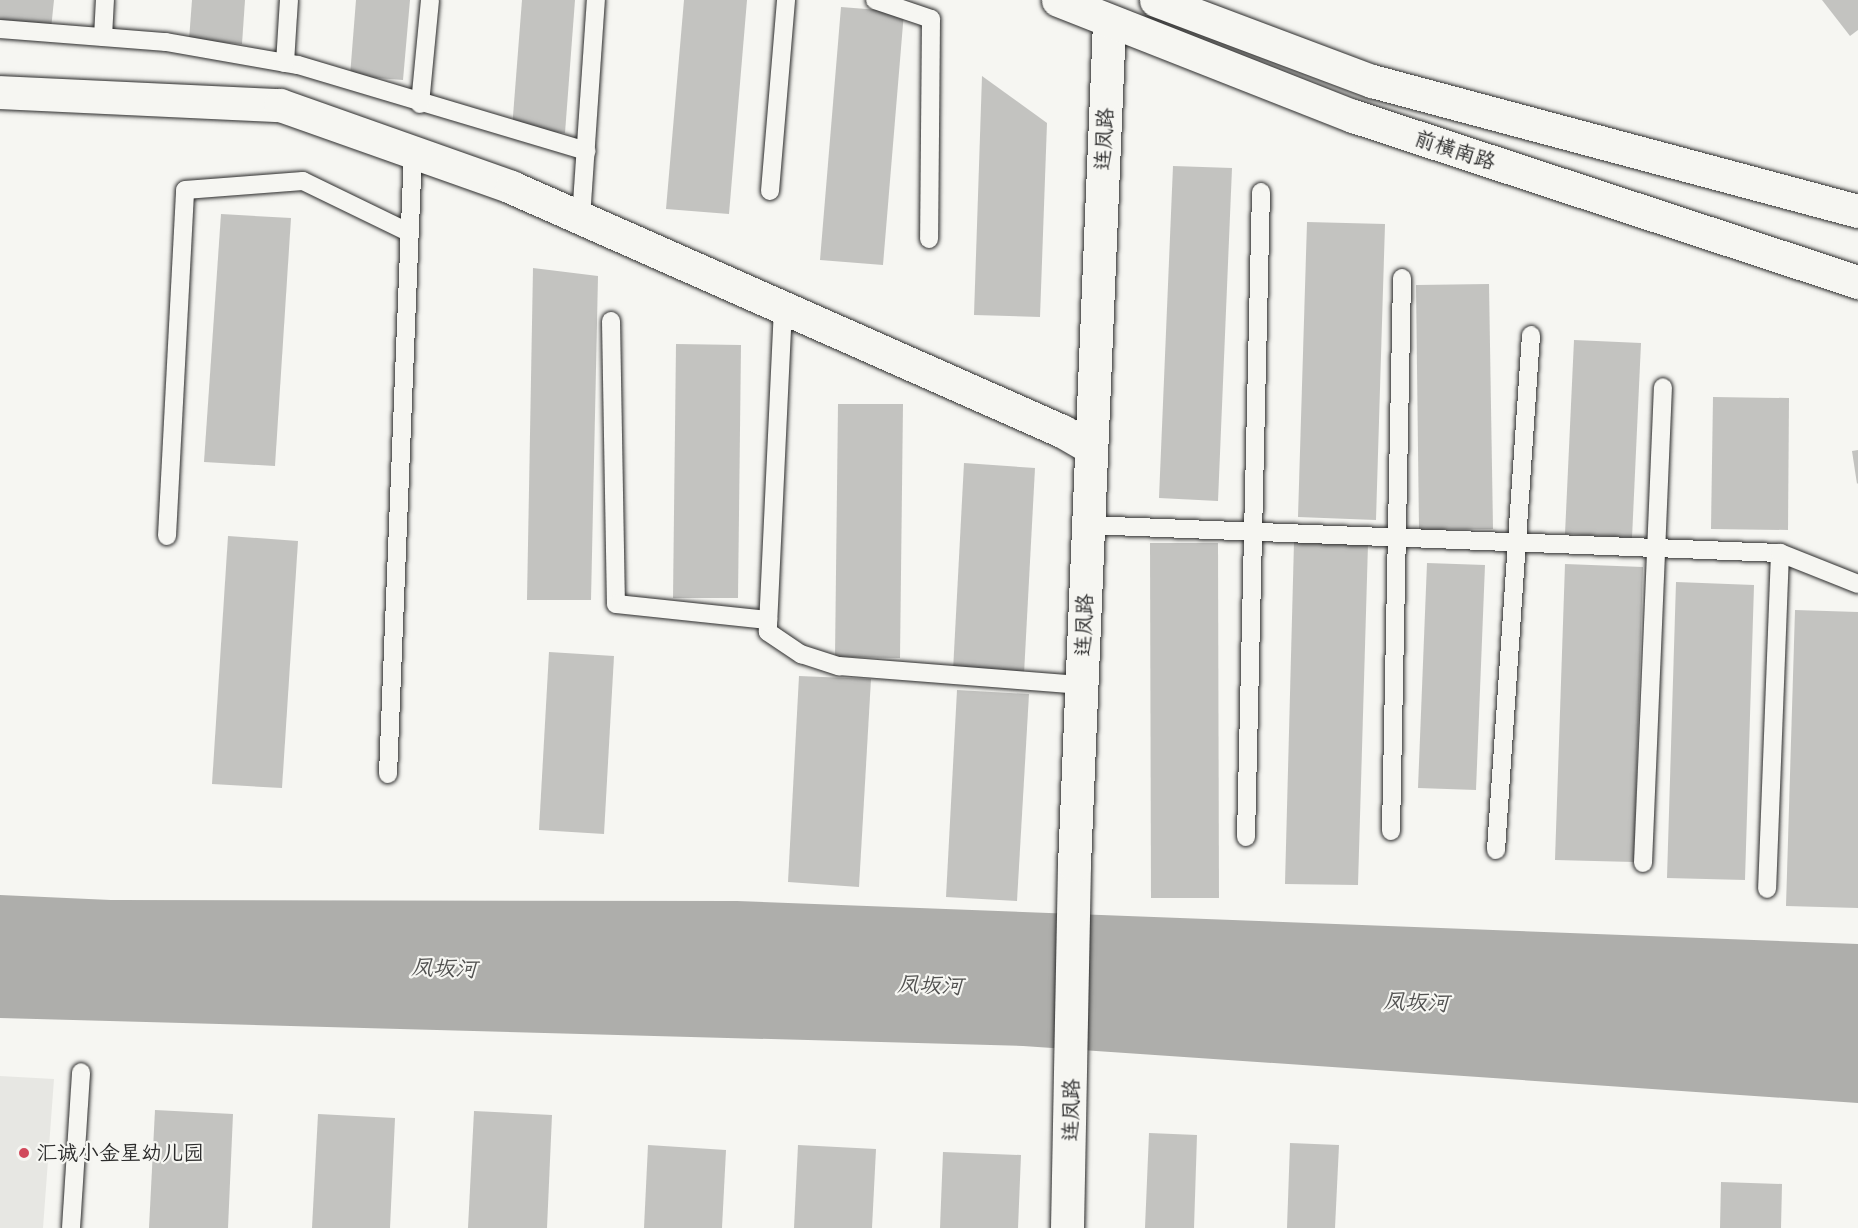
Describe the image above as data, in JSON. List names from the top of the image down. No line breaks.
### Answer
{"streets":{"street":["连凤路","前横南路"]},"crossings":[["连凤路","前横南路"]],"water":["凤坂河"],"places":["汇诚小金星幼儿园"]}
